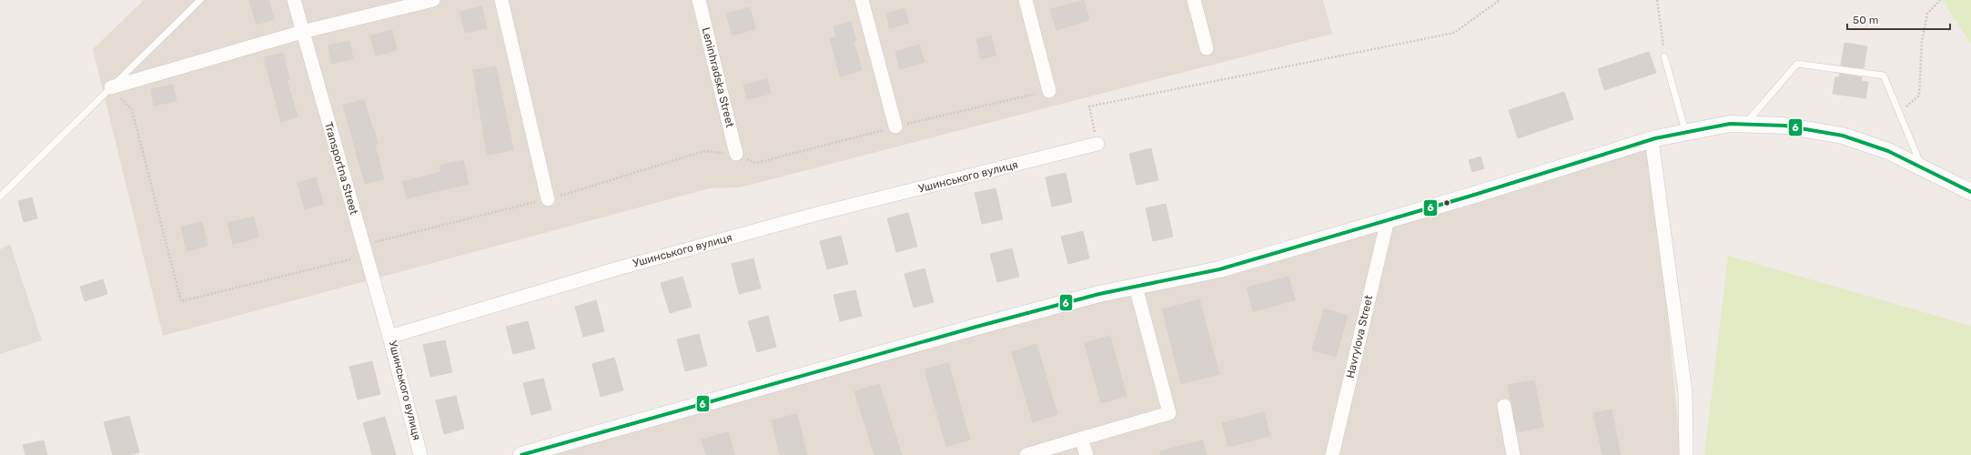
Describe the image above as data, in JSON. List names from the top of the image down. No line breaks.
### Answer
{"streets":{"street":["Leninhradska Street","Transportna Street","Ушинського вулиця","Havrylova Street"]},"crossings":[["Transportna Street","Ушинського вулиця"]],"lines":["transit line 6"],"scale_bar":"50 m"}
